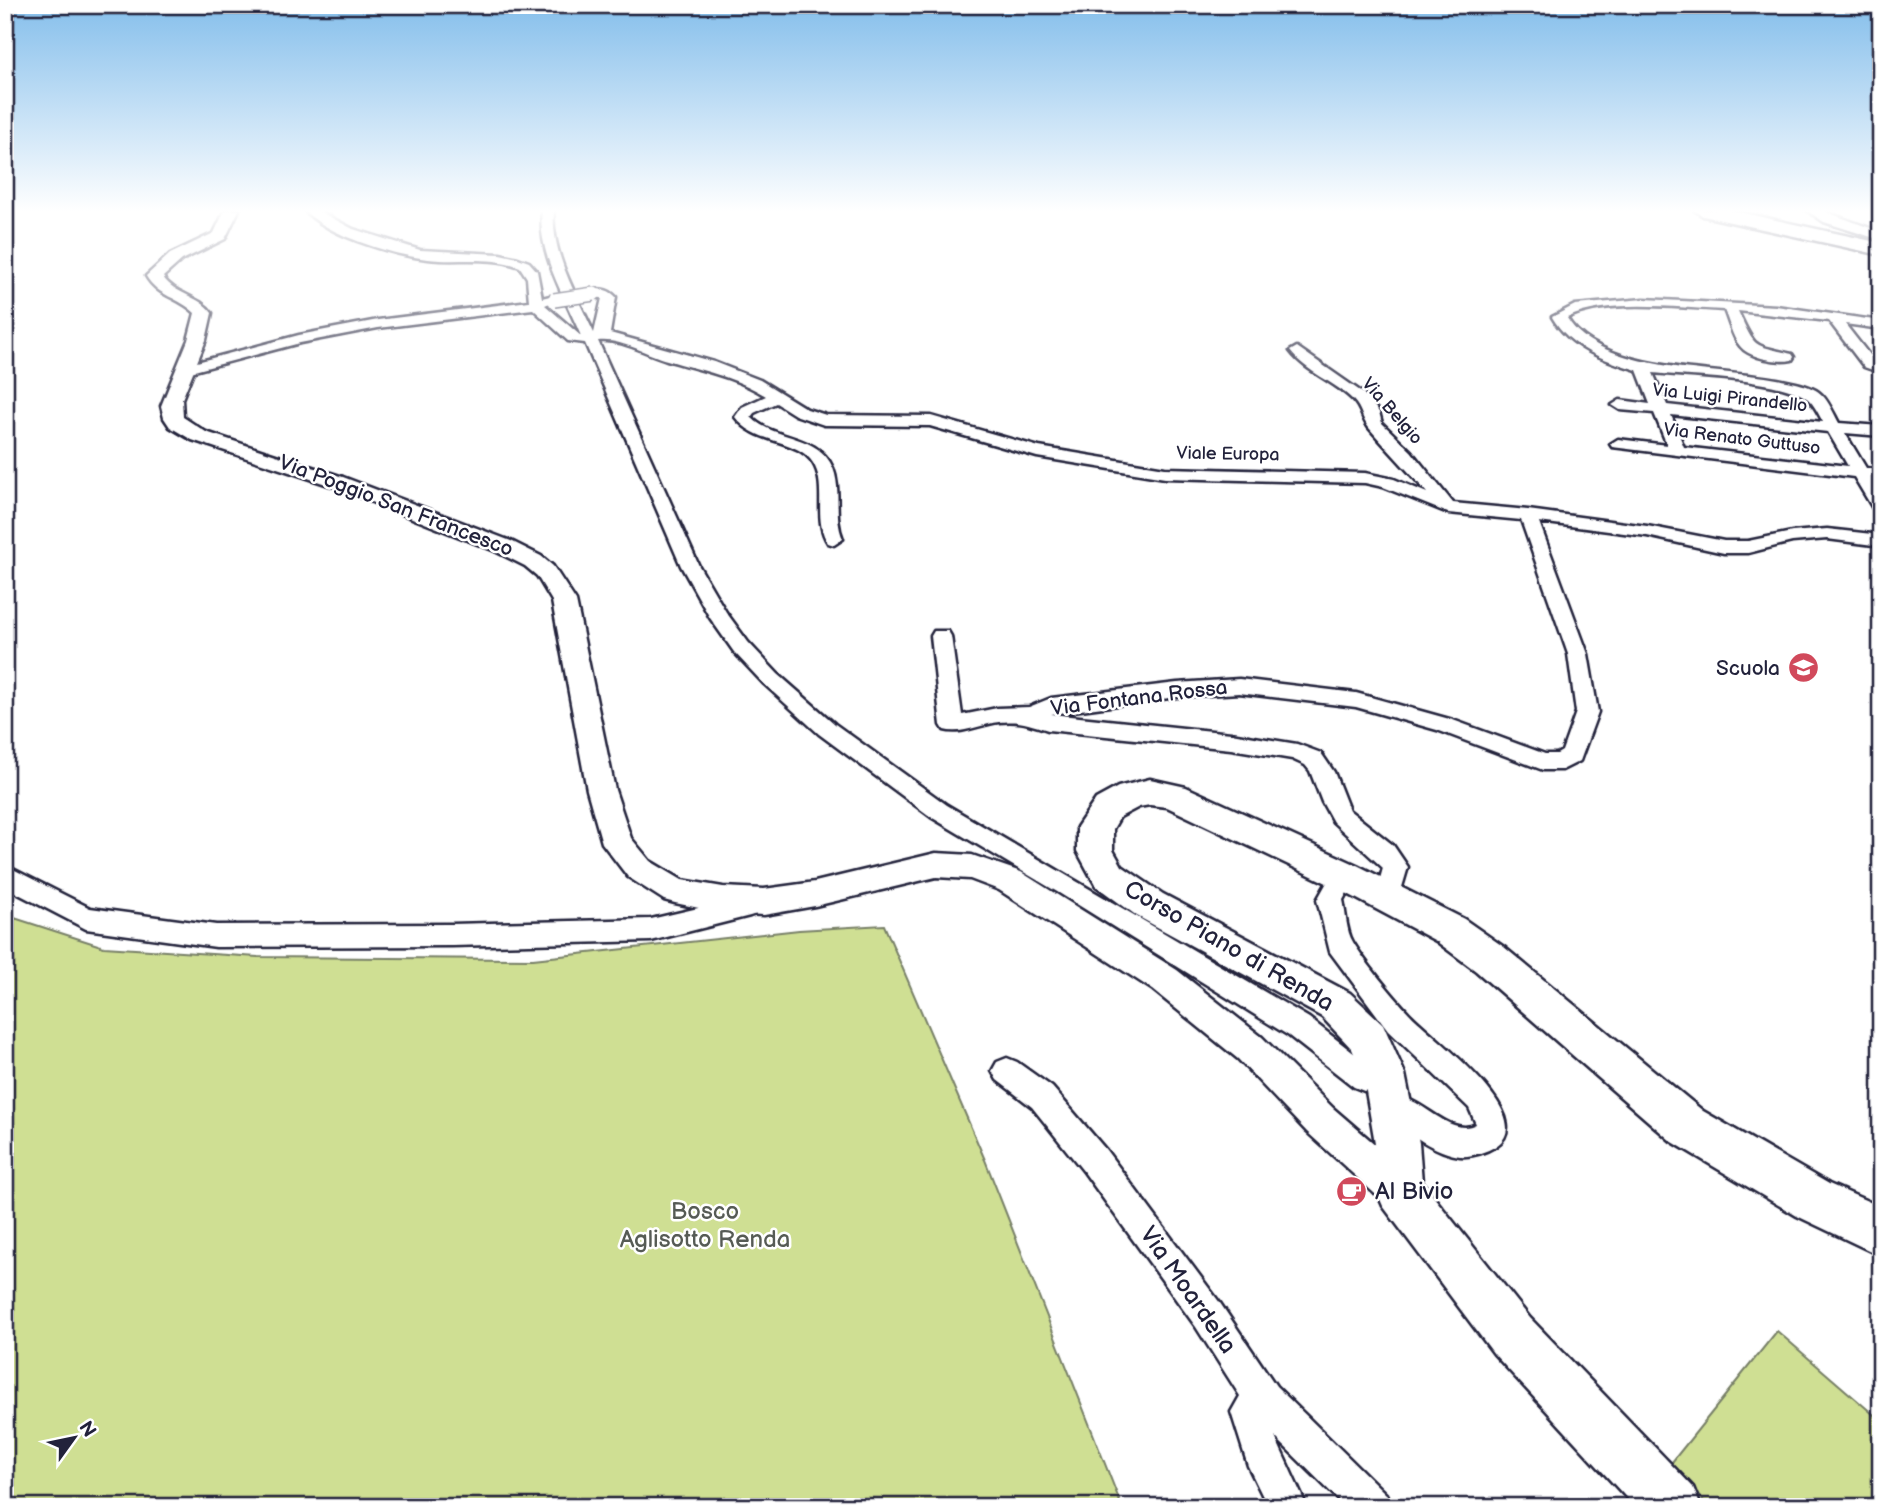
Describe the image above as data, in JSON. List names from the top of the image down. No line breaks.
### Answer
{"streets":{"main road":["Corso Piano di Renda"],"street":["Via Luigi Pirandello","Via Belgio","Via Renato Guttuso","Viale Europa","Via Poggio San Francesco","Via Fontana Rossa","Via Moardella"]},"crossings":[["Via Belgio","Viale Europa"],["Viale Europa","Via Fontana Rossa"],["Via Poggio San Francesco","Corso Piano di Renda"]],"parks":["Bosco Aglisotto Renda"],"places":{"school or university":["Scuola"],"cafe":["Al Bivio"]},"north":"top right"}
